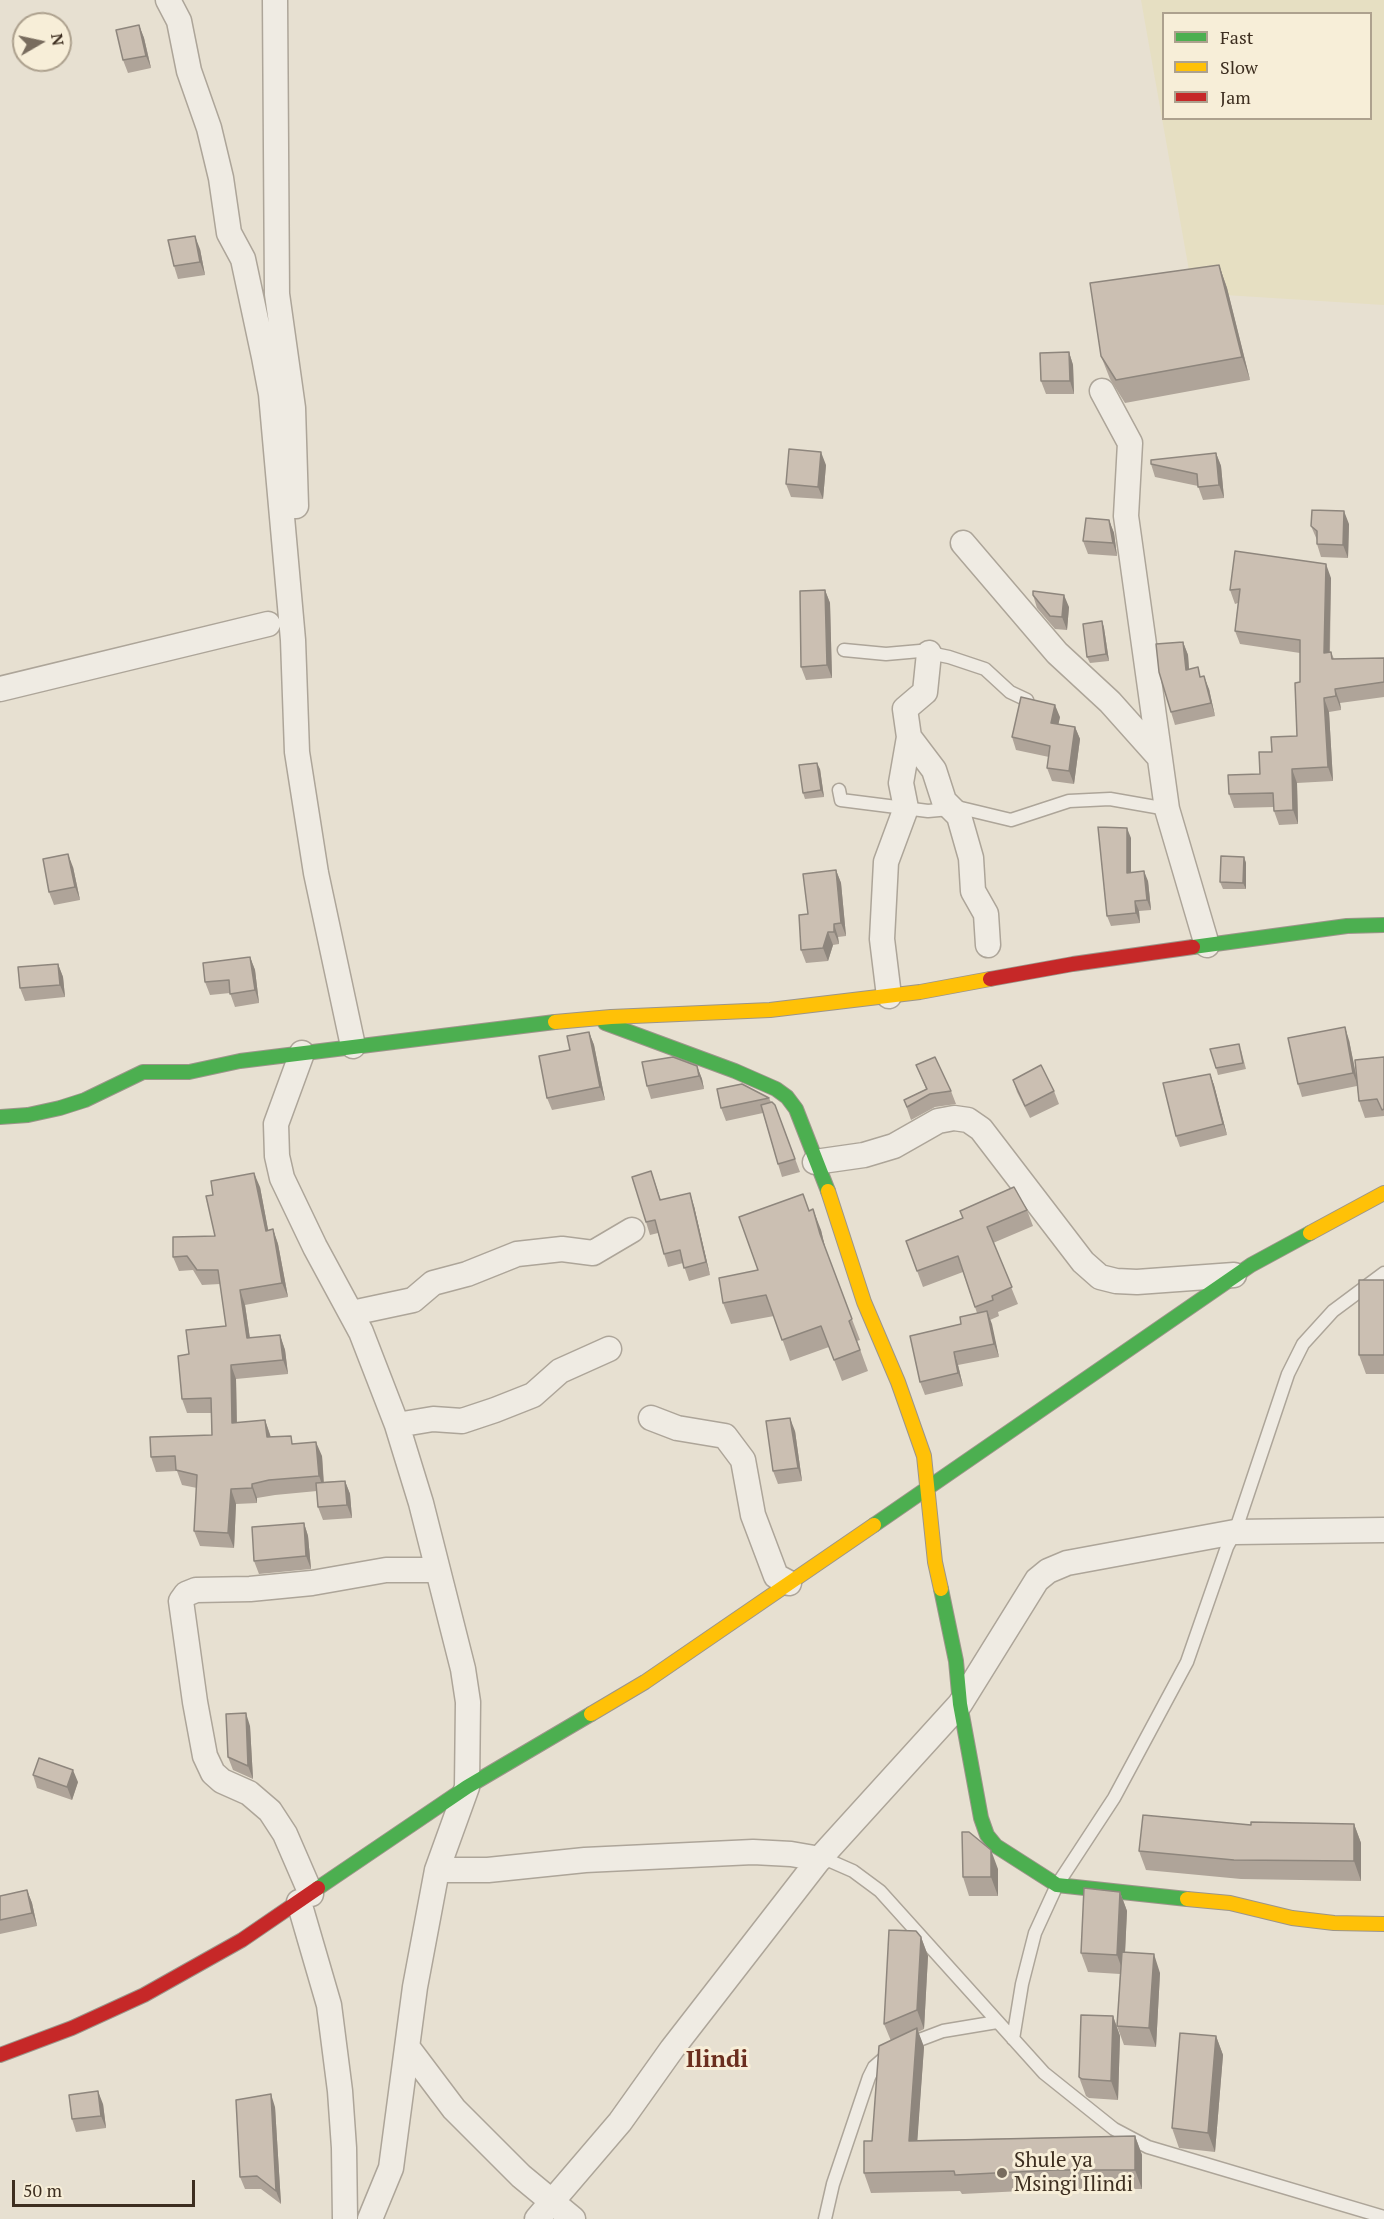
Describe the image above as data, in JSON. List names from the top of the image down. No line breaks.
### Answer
{"districts":["Ilindi"],"places":["Shule ya Msingi Ilindi"],"legend":["Fast","Slow","Jam"],"scale_bar":"50 m","north":"right"}
